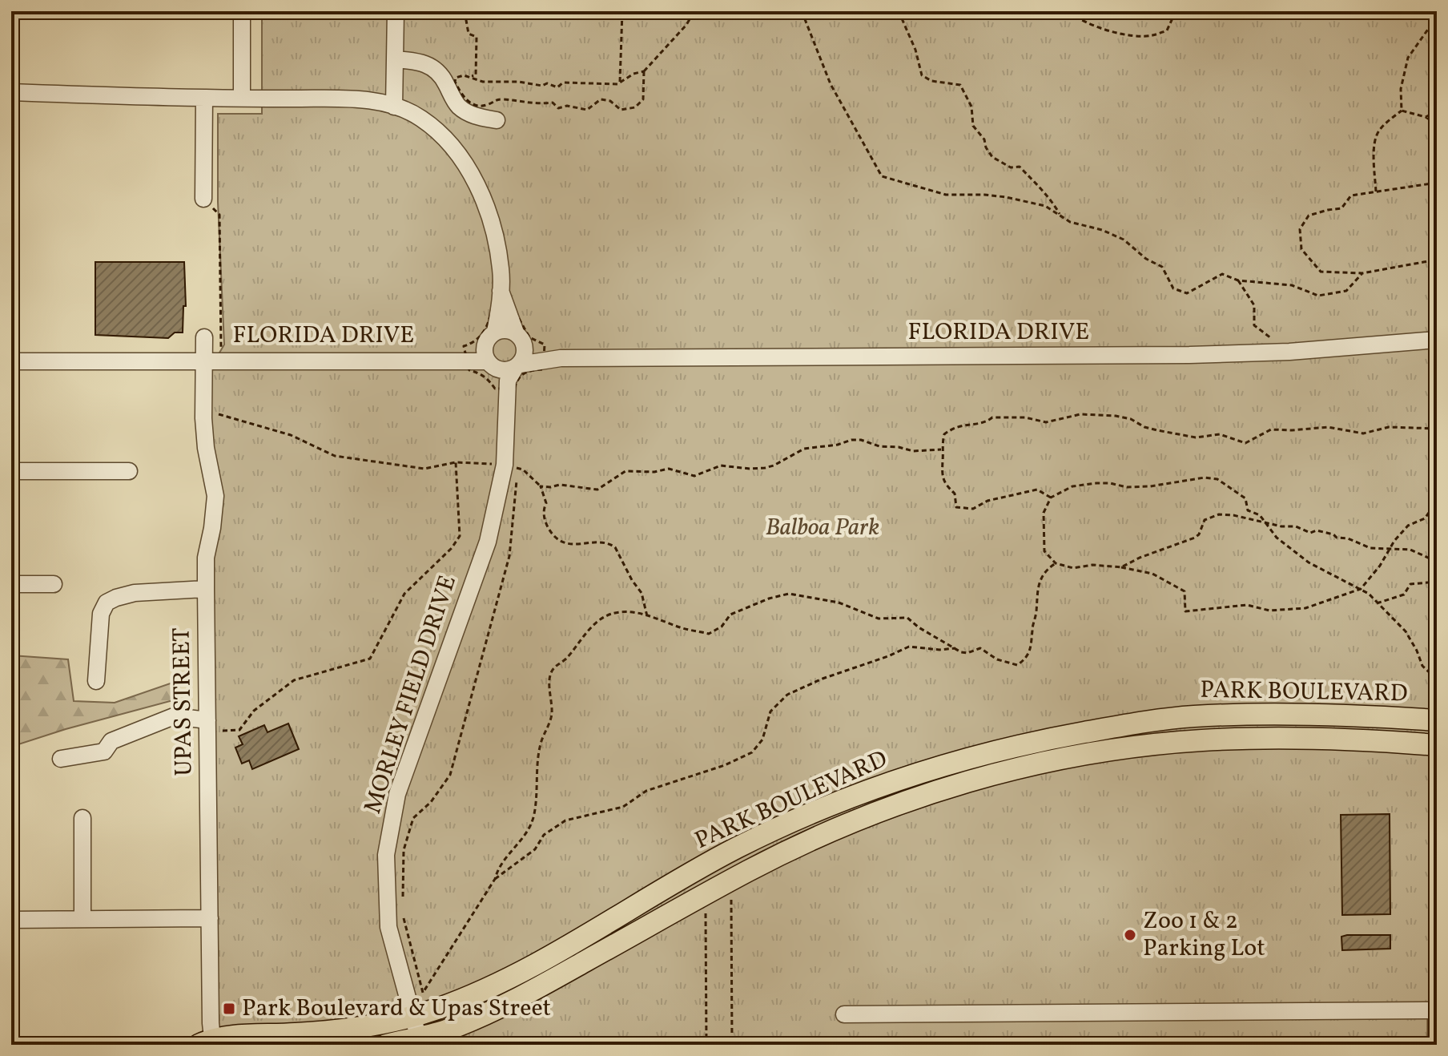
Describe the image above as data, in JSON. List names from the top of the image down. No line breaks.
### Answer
{"streets":{"main road":["PARK BOULEVARD"],"street":["FLORIDA DRIVE","MORLEY FIELD DRIVE","UPAS STREET"]},"crossings":[["FLORIDA DRIVE","MORLEY FIELD DRIVE"],["FLORIDA DRIVE","UPAS STREET"],["PARK BOULEVARD","MORLEY FIELD DRIVE"],["PARK BOULEVARD","UPAS STREET"]],"parks":["Balboa Park"],"places":{"other":["Zoo 1 & 2 Parking Lot"],"transit":["Park Boulevard & Upas Street"]}}
